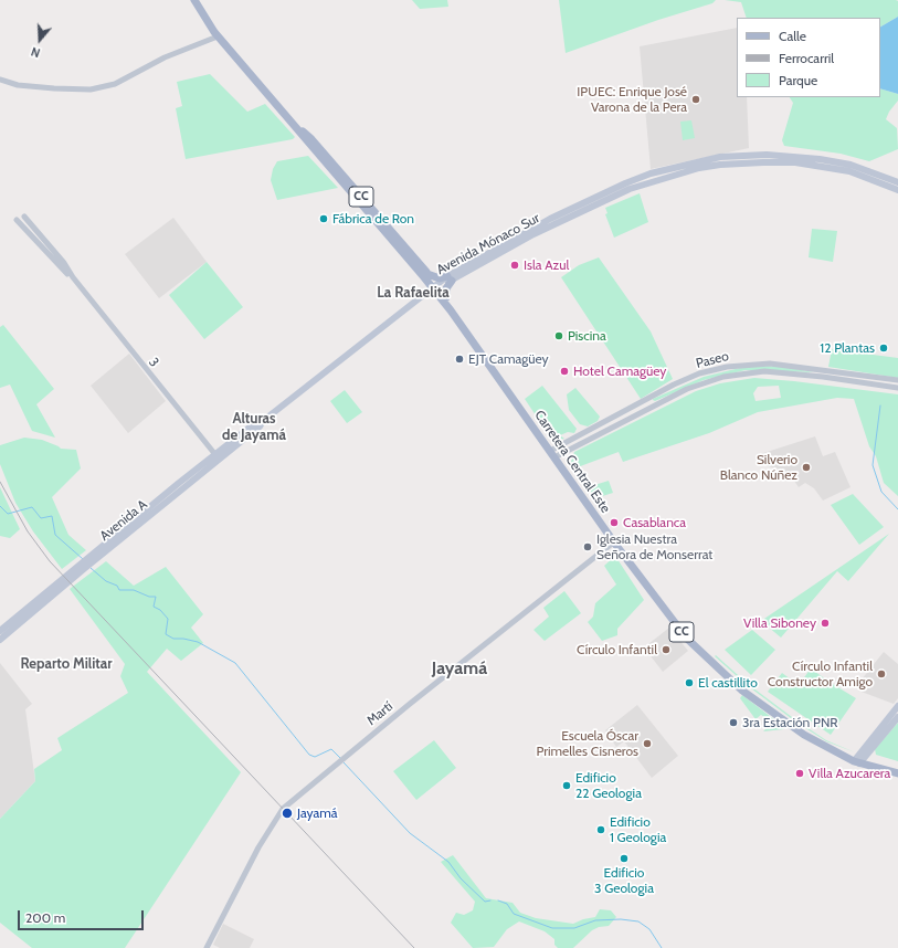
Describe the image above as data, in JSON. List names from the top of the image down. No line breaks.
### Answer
{"streets":{"main road":["CC","Avenida Mónaco Sur","Carretera Central Este","Avenida A"],"street":["Paseo","3","Martí"]},"crossings":[["Avenida Mónaco Sur","Carretera Central Este"],["Avenida Mónaco Sur","Avenida A"],["Paseo","Carretera Central Este"],["3","Avenida A"],["Carretera Central Este","Avenida A"],["Carretera Central Este","Martí"]],"districts":["La Rafaelita","Alturas de Jayamá","Reparto Militar","Jayamá"],"places":["IPUEC: Enrique José Varona de la Pera","Fábrica de Ron","Isla Azul","Piscina","12 Plantas","EJT Camagüey","Hotel Camagüey","Silverio Blanco Núñez","Casablanca","Iglesia Nuestra Señora de Monserrat","Villa Siboney","Círculo Infantil","Círculo Infantil Constructor Amigo","El castillito","3ra Estación PNR","Escuela Óscar Primelles Cisneros","Villa Azucarera","Edificio 22 Geologia","Jayamá","Edificio 1 Geologia","Edificio 3 Geologia"],"legend":["Calle","Ferrocarril","Parque"],"scale_bar":"200 m","north":"bottom"}
